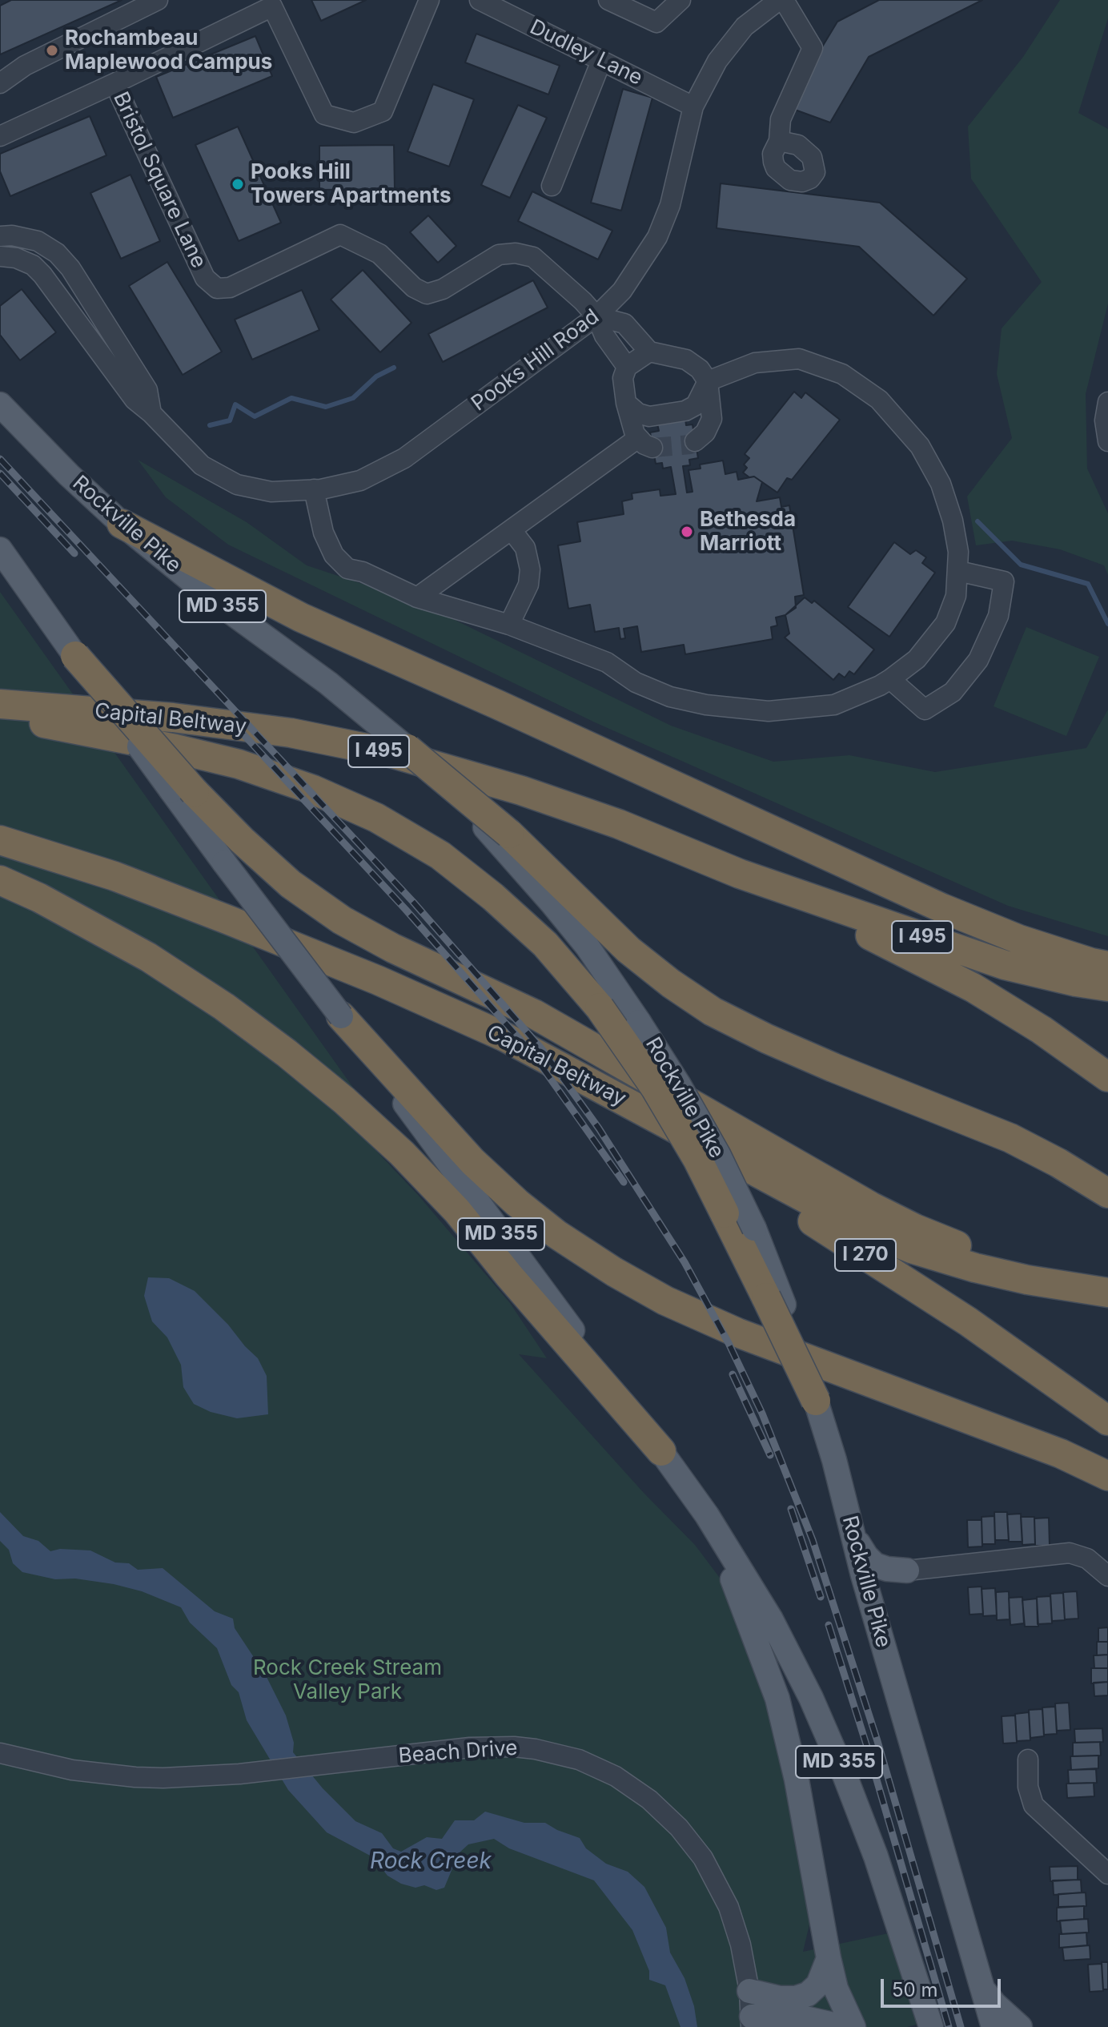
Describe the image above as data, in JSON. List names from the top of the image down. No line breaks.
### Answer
{"streets":{"highway":["Capital Beltway","I 495","I 270"],"main road":["Rockville Pike","MD 355"],"street":["Dudley Lane","Bristol Square Lane","Pooks Hill Road","Beach Drive"]},"crossings":[["Dudley Lane","Pooks Hill Road"],["Bristol Square Lane","Pooks Hill Road"],["Capital Beltway","I 270"]],"water":["Rock Creek"],"parks":["Rock Creek Stream Valley Park"],"places":["Rochambeau Maplewood Campus","Pooks Hill Towers Apartments","Bethesda Marriott"],"scale_bar":"50 m"}
